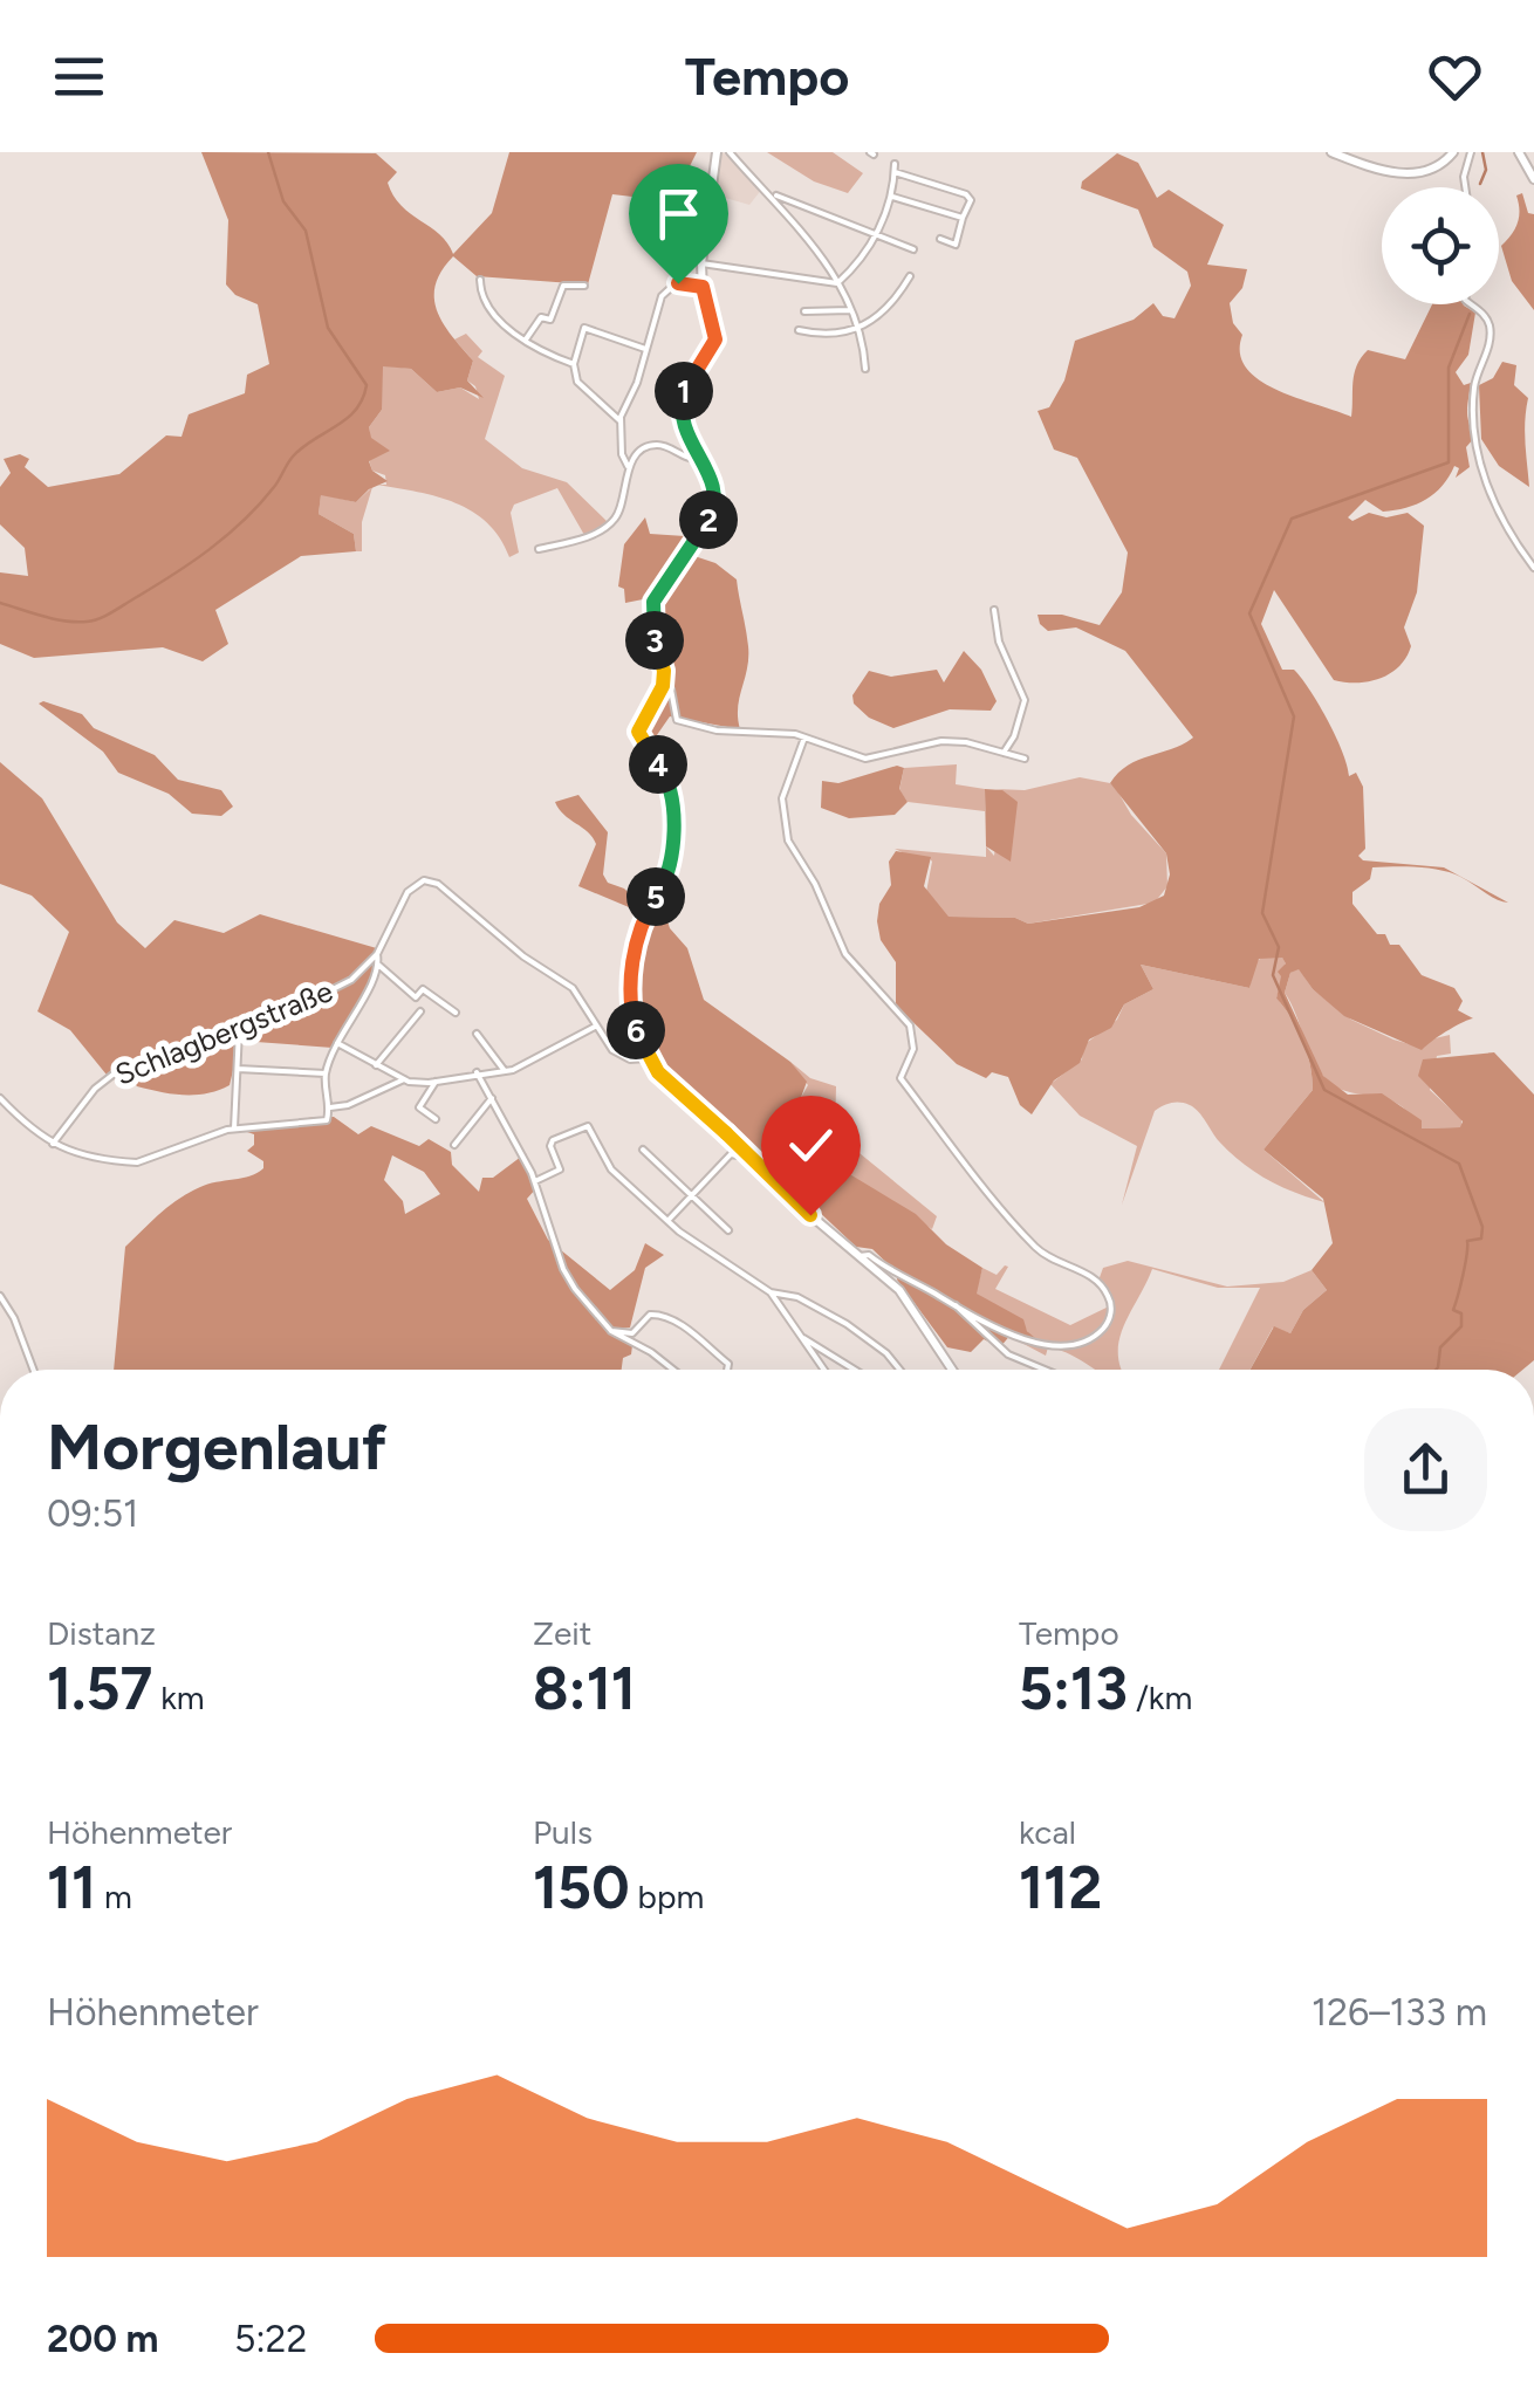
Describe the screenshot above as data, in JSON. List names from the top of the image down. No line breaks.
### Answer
{"streets":{"street":["Schlagbergstraße"]},"page":{"header":"Tempo","pins":["1","2","3","4","5","6"],"heading":["Morgenlauf","09:51"],"stats":[["Distanz","1.57 km"],["Zeit","8:11"],["Tempo","5:13 /km"],["Höhenmeter","11 m"],["Puls","150 bpm"],["kcal","112"]],"chart":["Höhenmeter","126–133 m"],"list":[{"name":"200 m","note":"5:22"}]}}
